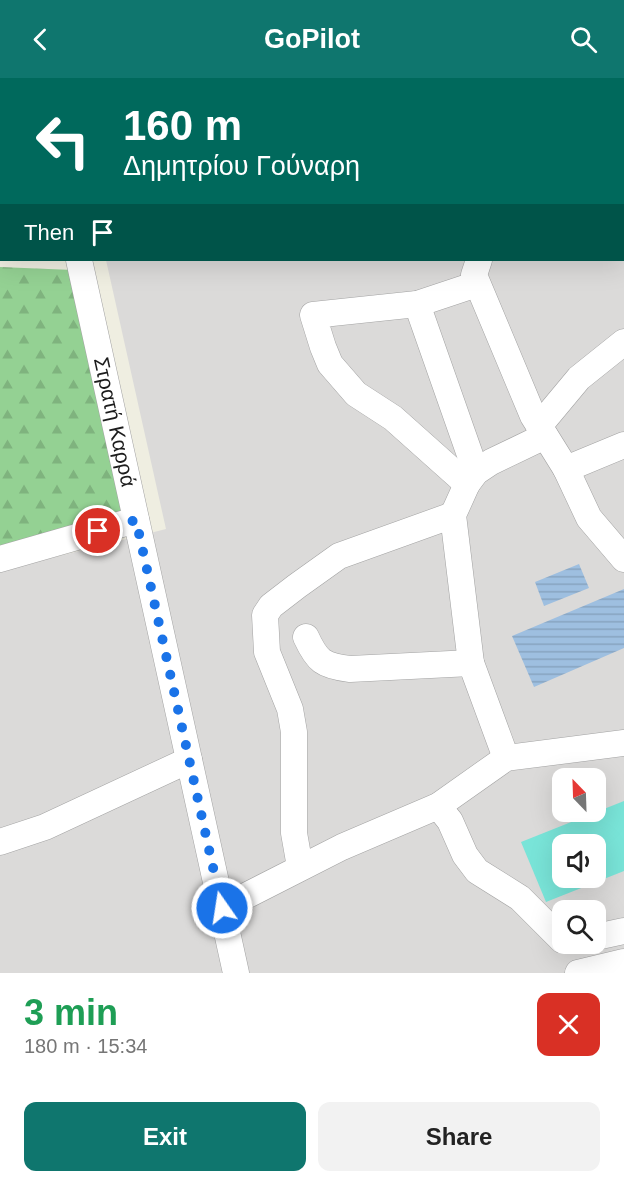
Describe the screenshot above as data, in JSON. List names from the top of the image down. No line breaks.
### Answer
{"streets":{"street":["Στρατή Καρρά"]},"north":"top left","page":{"header":"GoPilot","turn":["160 m","Δημητρίου Γούναρη"],"then":"Then","heading":["3 min","180 m · 15:34"],"buttons":["Exit","Share"]}}
